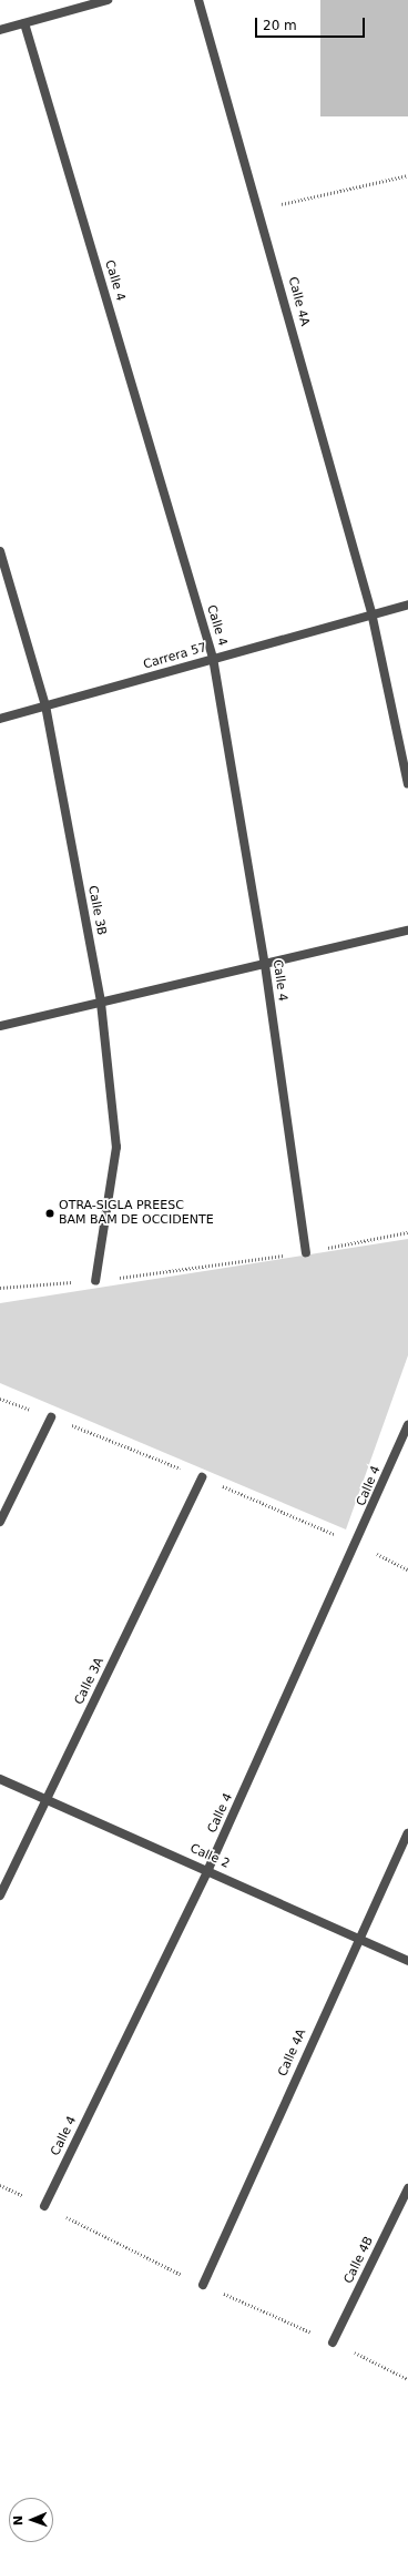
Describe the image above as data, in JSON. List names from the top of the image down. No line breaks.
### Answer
{"streets":{"street":["Calle 4","Calle 4A","Carrera 57","Calle 3B","Calle 3A","Calle 2","Calle 4B"]},"crossings":[["Calle 4","Carrera 57"],["Calle 4","Calle 2"],["Calle 4A","Carrera 57"],["Calle 4A","Calle 2"],["Carrera 57","Calle 3B"],["Calle 3A","Calle 2"]],"places":["OTRA-SIGLA PREESC BAM BAM DE OCCIDENTE"],"scale_bar":"20 m","north":"left"}
